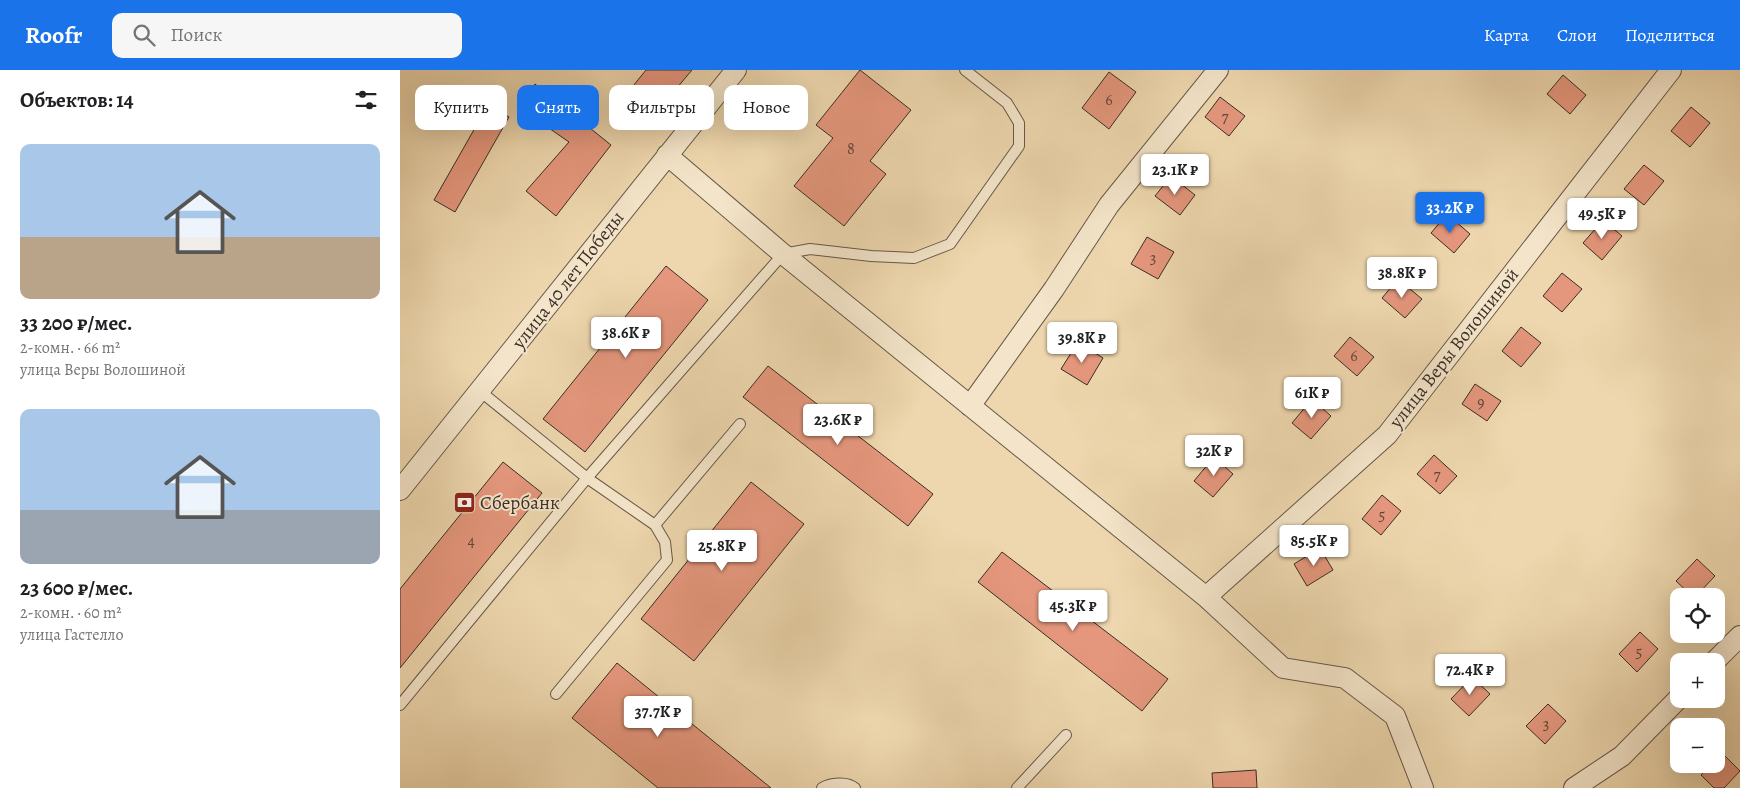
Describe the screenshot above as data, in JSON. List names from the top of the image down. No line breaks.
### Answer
{"streets":{"street":["улица 40 лет Победы","улица Веры Волошиной"]},"places":{"bank":["Сбербанк"]},"house_numbers":["6","7","8","3","6","9","7","5","4","5","3"],"page":{"header":"Roofr","search":"Поиск","nav":["Карта","Слои","Поделиться"],"heading":"Объектов: 14","chip":["Купить","Снять","Фильтры","Новое"],"list":[{"name":"33 200 ₽/мес.","note":"2-комн. · 66 m² · улица Веры Волошиной"},{"name":"23 600 ₽/мес.","note":"2-комн. · 60 m² · улица Гастелло"}],"price":["23.1K ₽","33.2K ₽","49.5K ₽","38.8K ₽","38.6K ₽","39.8K ₽","61K ₽","23.6K ₽","32K ₽","85.5K ₽","25.8K ₽","45.3K ₽","72.4K ₽","37.7K ₽"],"map_buttons":["+","−"]}}
